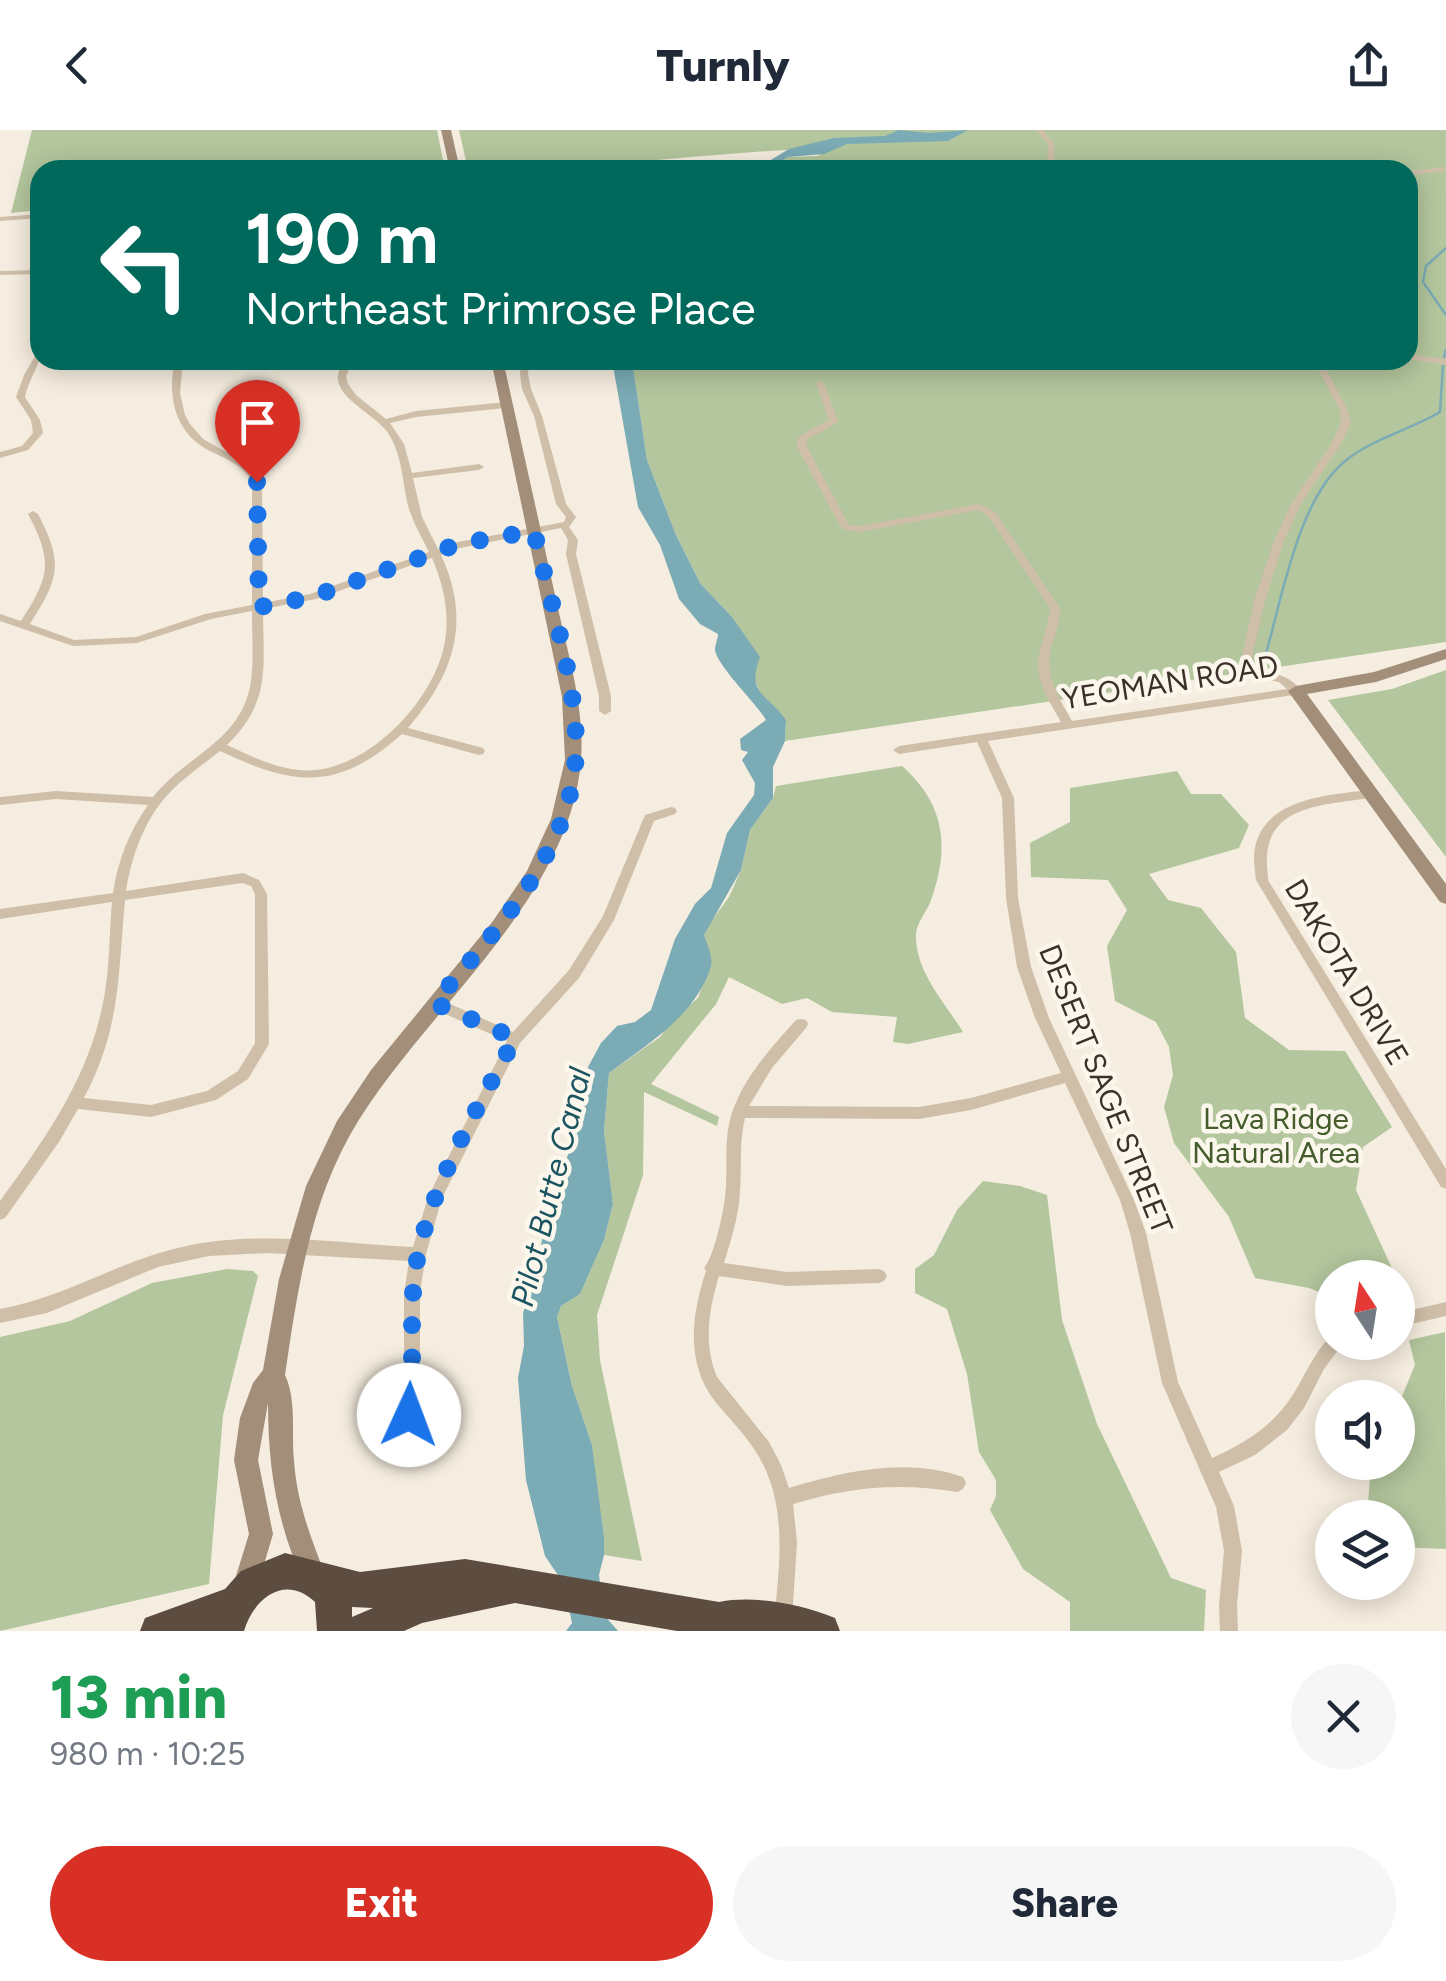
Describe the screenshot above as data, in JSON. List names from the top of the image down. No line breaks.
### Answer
{"streets":{"main road":["YEOMAN ROAD"],"street":["DAKOTA DRIVE","DESERT SAGE STREET"]},"crossings":[["YEOMAN ROAD","DESERT SAGE STREET"]],"water":["Pilot Butte Canal"],"parks":["Lava Ridge Natural Area"],"north":"top","page":{"header":"Turnly","turn":["190 m","Northeast Primrose Place"],"heading":["13 min","980 m · 10:25"],"buttons":["Exit","Share"]}}
